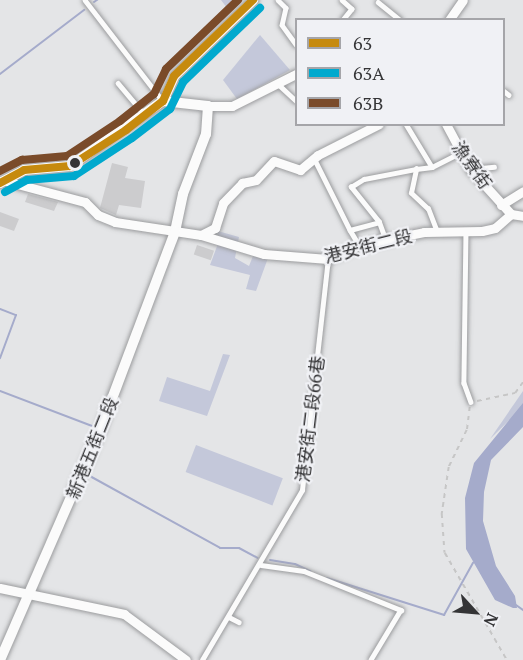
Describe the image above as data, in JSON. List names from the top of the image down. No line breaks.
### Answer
{"streets":{"street":["漁寮街","港安街二段","新港五街二段"],"lane":["港安街二段66巷"]},"crossings":[["漁寮街","港安街二段"],["港安街二段","港安街二段66巷"],["港安街二段","新港五街二段"]],"lines":["transit line 63","transit line 63B","transit line 63A"],"legend":["63","63A","63B"],"north":"bottom right"}
